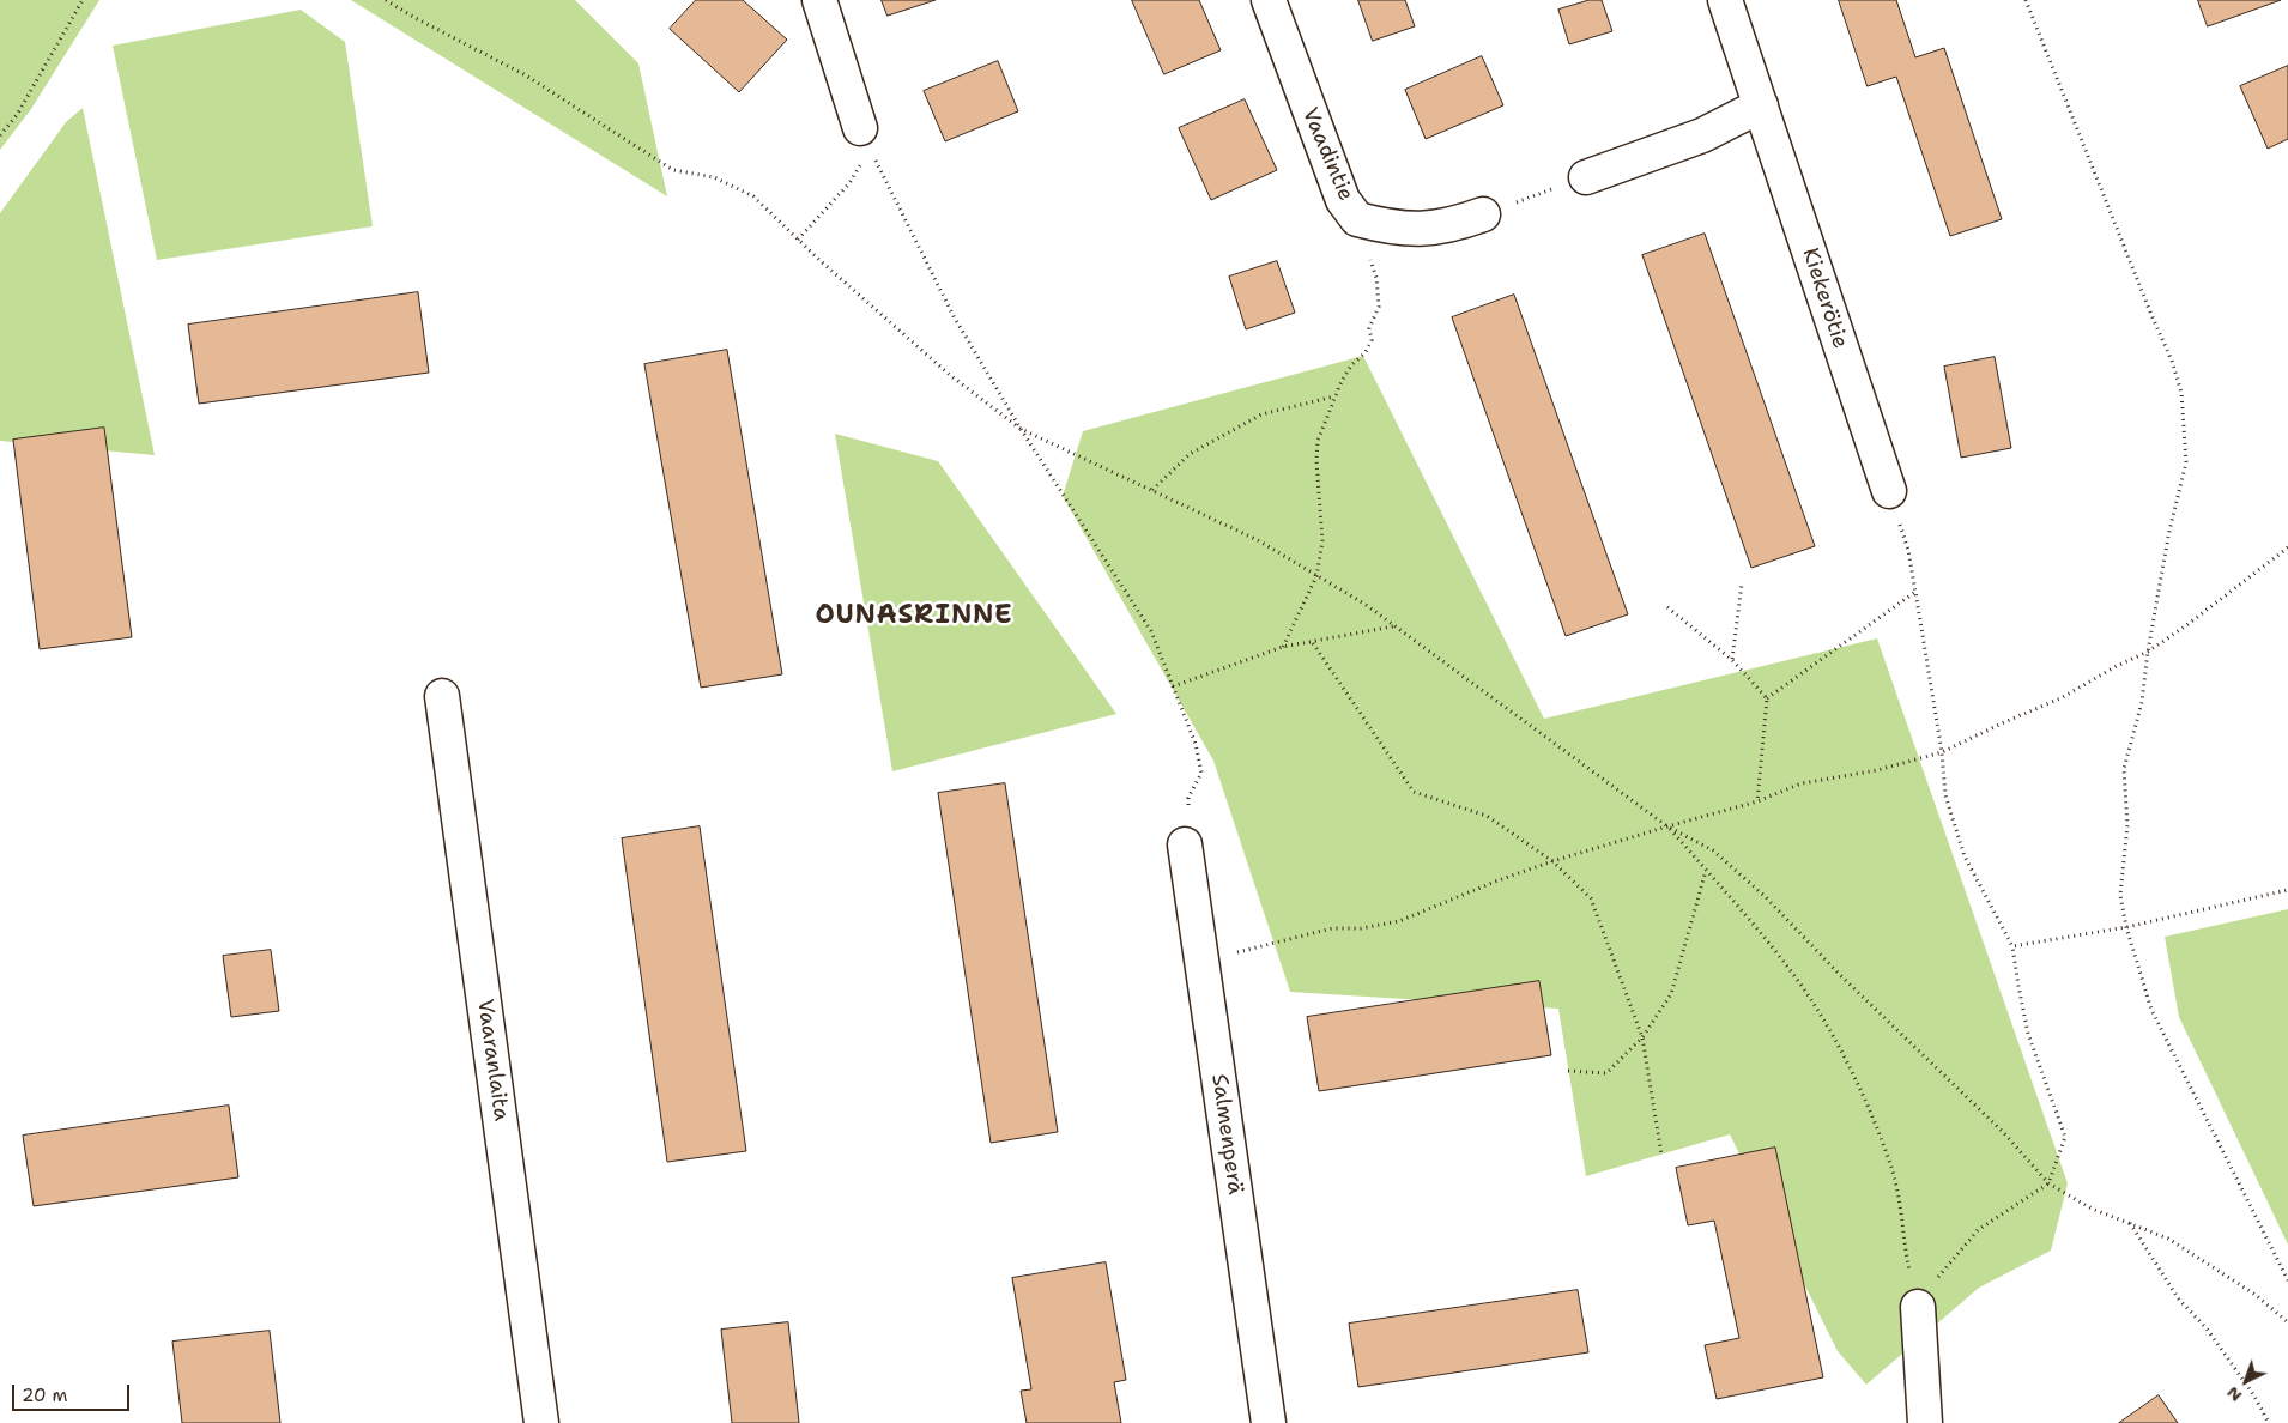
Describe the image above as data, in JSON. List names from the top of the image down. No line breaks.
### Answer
{"streets":{"street":["Vaadintie","Kiekerötie","Vaaranlaita","Salmenperä"]},"districts":["OUNASRINNE"],"scale_bar":"20 m","north":"bottom left"}
